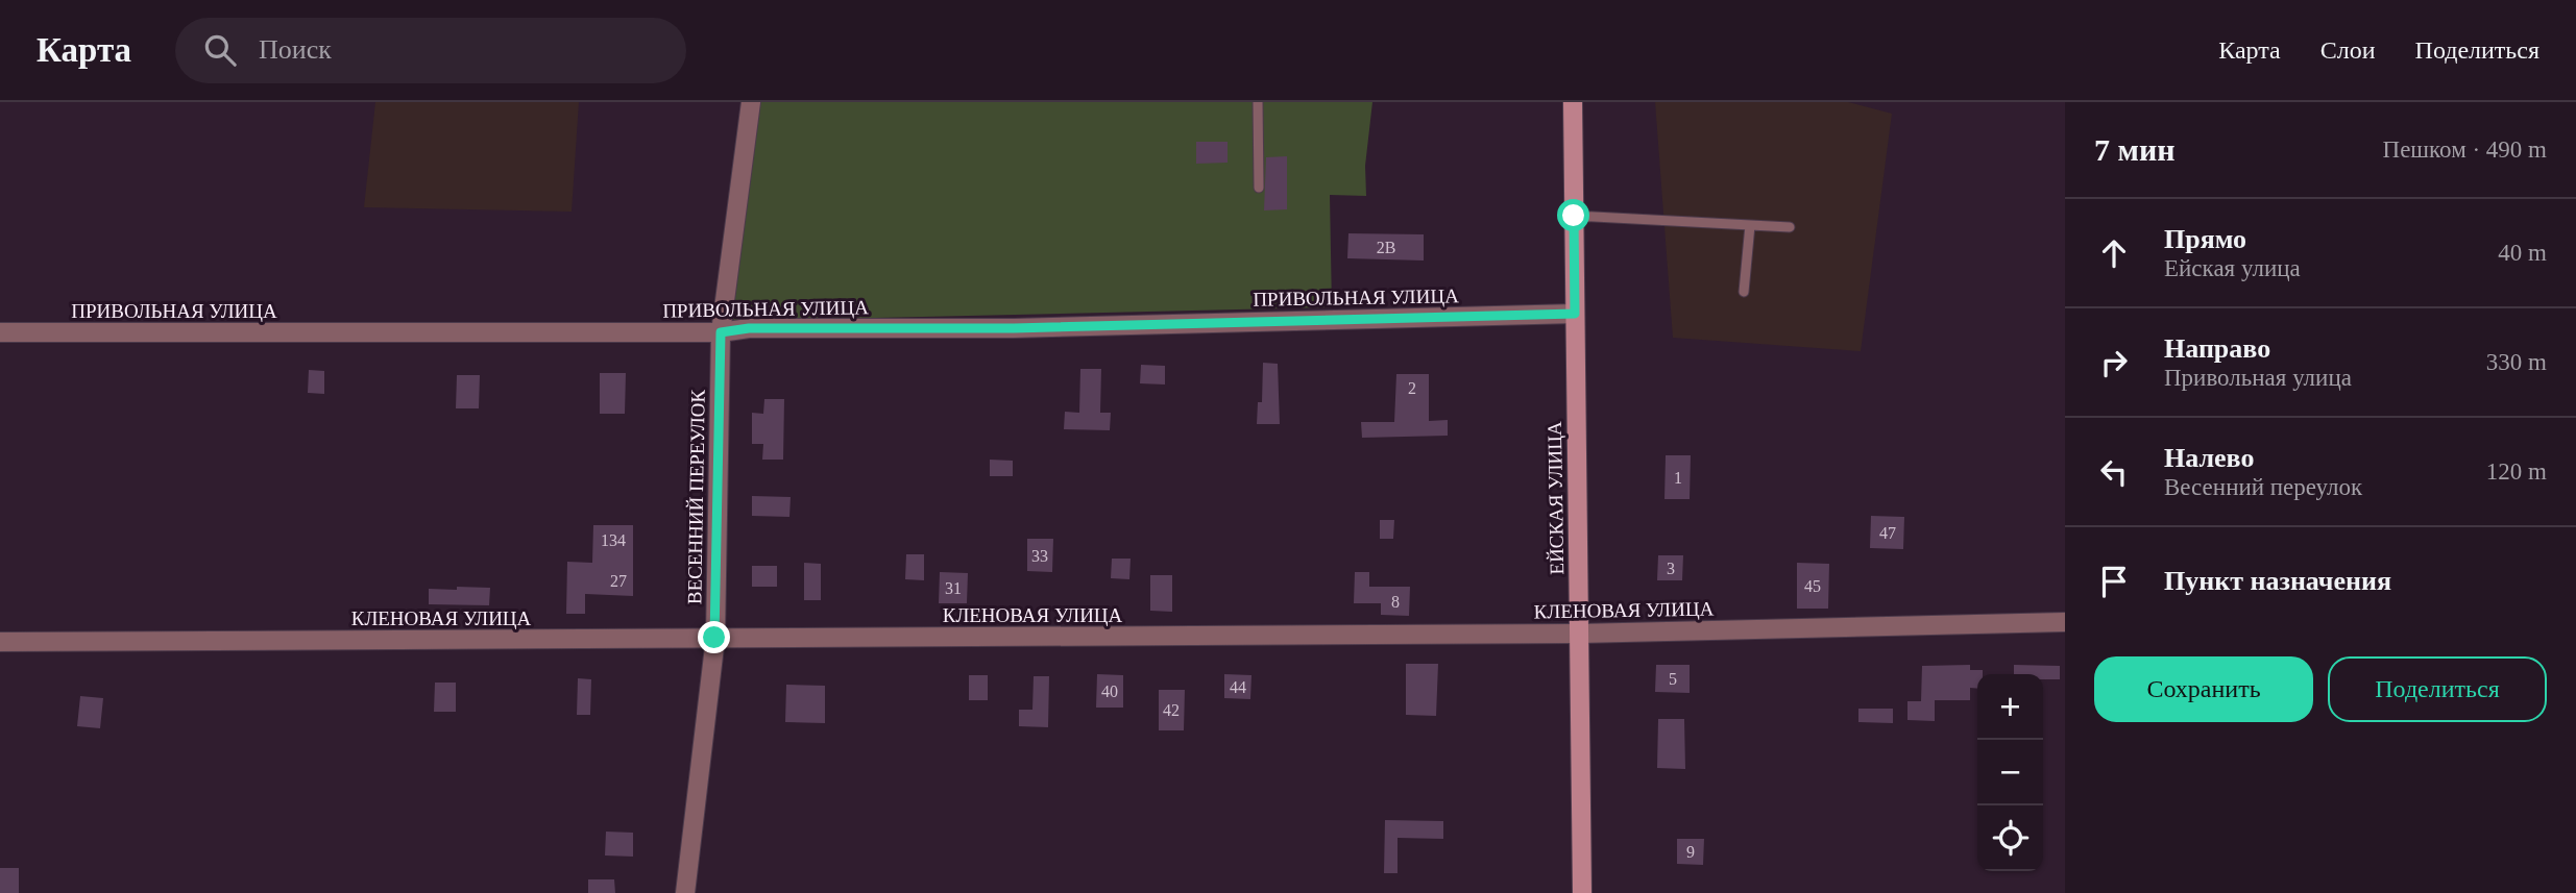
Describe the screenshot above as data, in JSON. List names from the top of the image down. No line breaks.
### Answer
{"streets":{"street":["ПРИВОЛЬНАЯ УЛИЦА","ВЕСЕННИЙ ПЕРЕУЛОК","ЕЙСКАЯ УЛИЦА","КЛЕНОВАЯ УЛИЦА"]},"crossings":[["ПРИВОЛЬНАЯ УЛИЦА","ВЕСЕННИЙ ПЕРЕУЛОК"],["ПРИВОЛЬНАЯ УЛИЦА","ЕЙСКАЯ УЛИЦА"],["ВЕСЕННИЙ ПЕРЕУЛОК","КЛЕНОВАЯ УЛИЦА"],["ЕЙСКАЯ УЛИЦА","КЛЕНОВАЯ УЛИЦА"]],"house_numbers":["2В","2","1","47","134","33","3","27","45","31","8","5","44","40","42","9"],"page":{"header":"Карта","search":"Поиск","nav":["Карта","Слои","Поделиться"],"heading":["7 мин","Пешком · 490 m"],"list":[["Прямо","Ейская улица","40 m"],["Направо","Привольная улица","330 m"],["Налево","Весенний переулок","120 m"],"Пункт назначения"],"buttons":["Сохранить","Поделиться"],"map_buttons":["+","−"]}}
